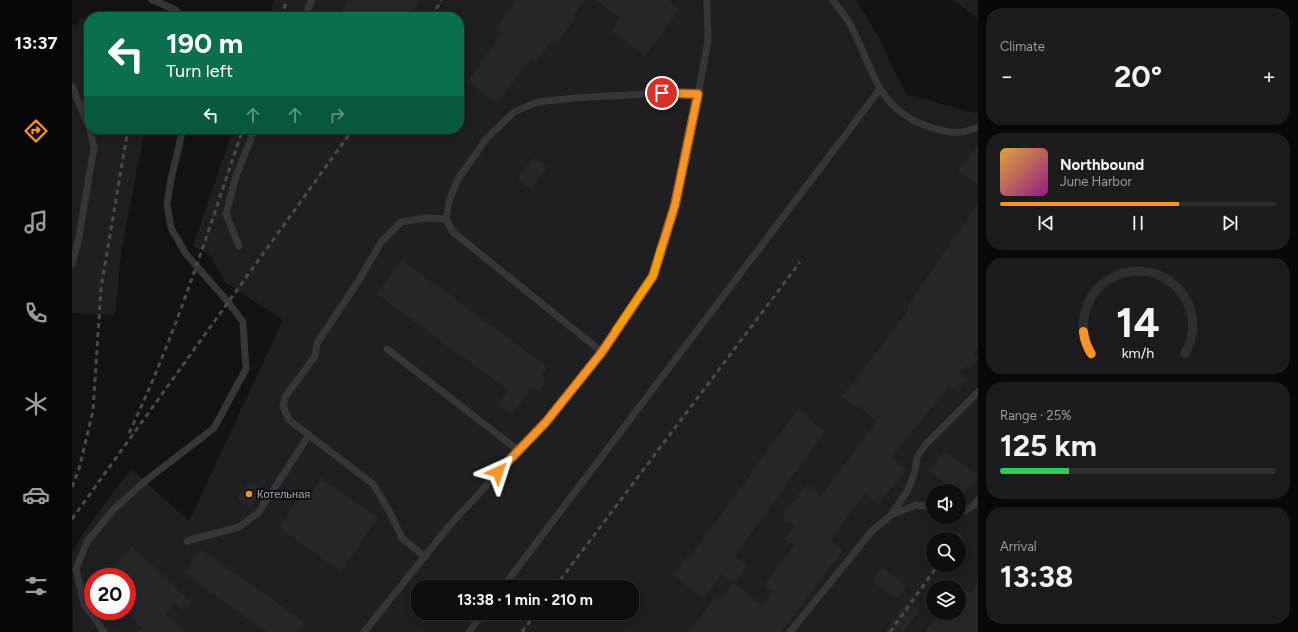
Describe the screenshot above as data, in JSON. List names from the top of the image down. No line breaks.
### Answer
{"places":["Котельная"],"page":{"tabs":"13:37","tile":["Climate",["Range · 25%","125 km"],["Arrival","13:38"]],"turn":["190 m","Turn left"],"heat":["−","20°","+"],"song":["Northbound","June Harbor"],"limit":"20","trip":"13:38 · 1 min · 210 m","gauge":["14","km/h"]}}
